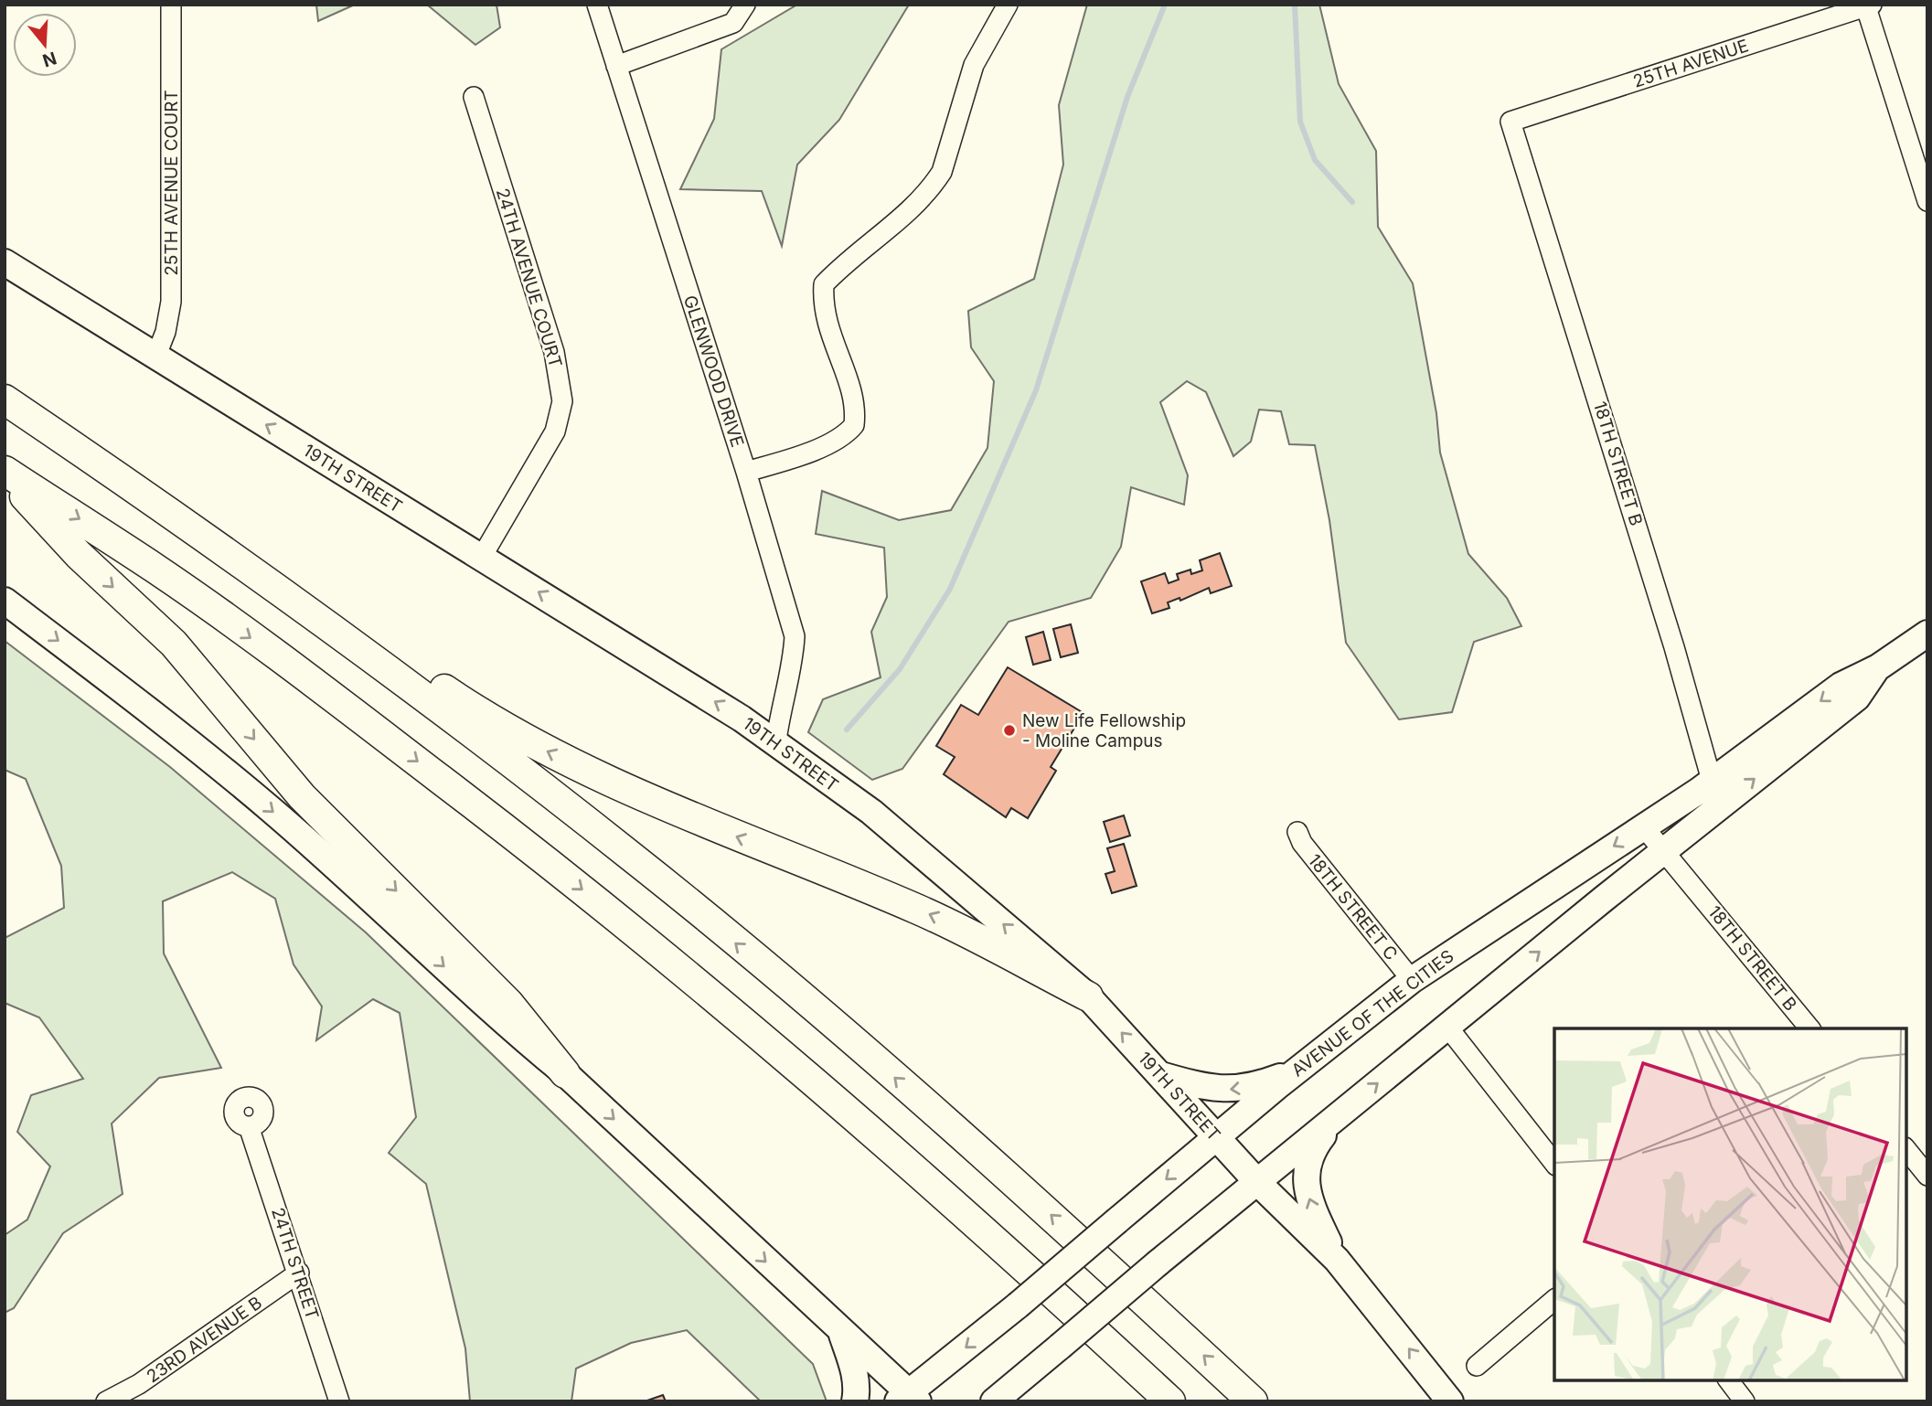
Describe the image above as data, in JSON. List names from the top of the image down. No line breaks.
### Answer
{"streets":{"main road":["19TH STREET","AVENUE OF THE CITIES"],"street":["25TH AVENUE","25TH AVENUE COURT","24TH AVENUE COURT","GLENWOOD DRIVE","18TH STREET B","18TH STREET C","24TH STREET","23RD AVENUE B"]},"crossings":[["25TH AVENUE","18TH STREET B"],["25TH AVENUE COURT","19TH STREET"],["24TH AVENUE COURT","19TH STREET"],["GLENWOOD DRIVE","19TH STREET"],["18TH STREET B","AVENUE OF THE CITIES"],["19TH STREET","AVENUE OF THE CITIES"],["18TH STREET C","AVENUE OF THE CITIES"],["24TH STREET","23RD AVENUE B"]],"one_way":["19TH STREET"],"places":["New Life Fellowship - Moline Campus"],"north":"bottom"}
